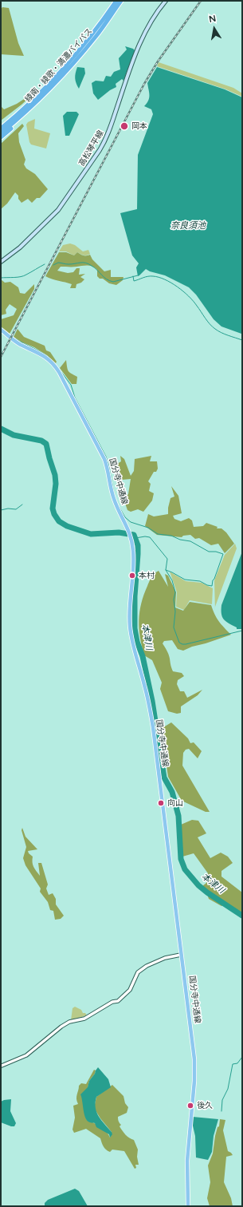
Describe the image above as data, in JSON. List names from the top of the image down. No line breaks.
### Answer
{"streets":{"highway":["綾南・綾歌・満濃バイパス"],"main road":["高松琴平線","国分寺中通線"]},"water":["奈良須池","本津川"],"places":["岡本","本村","向山","後久"],"north":"top"}
